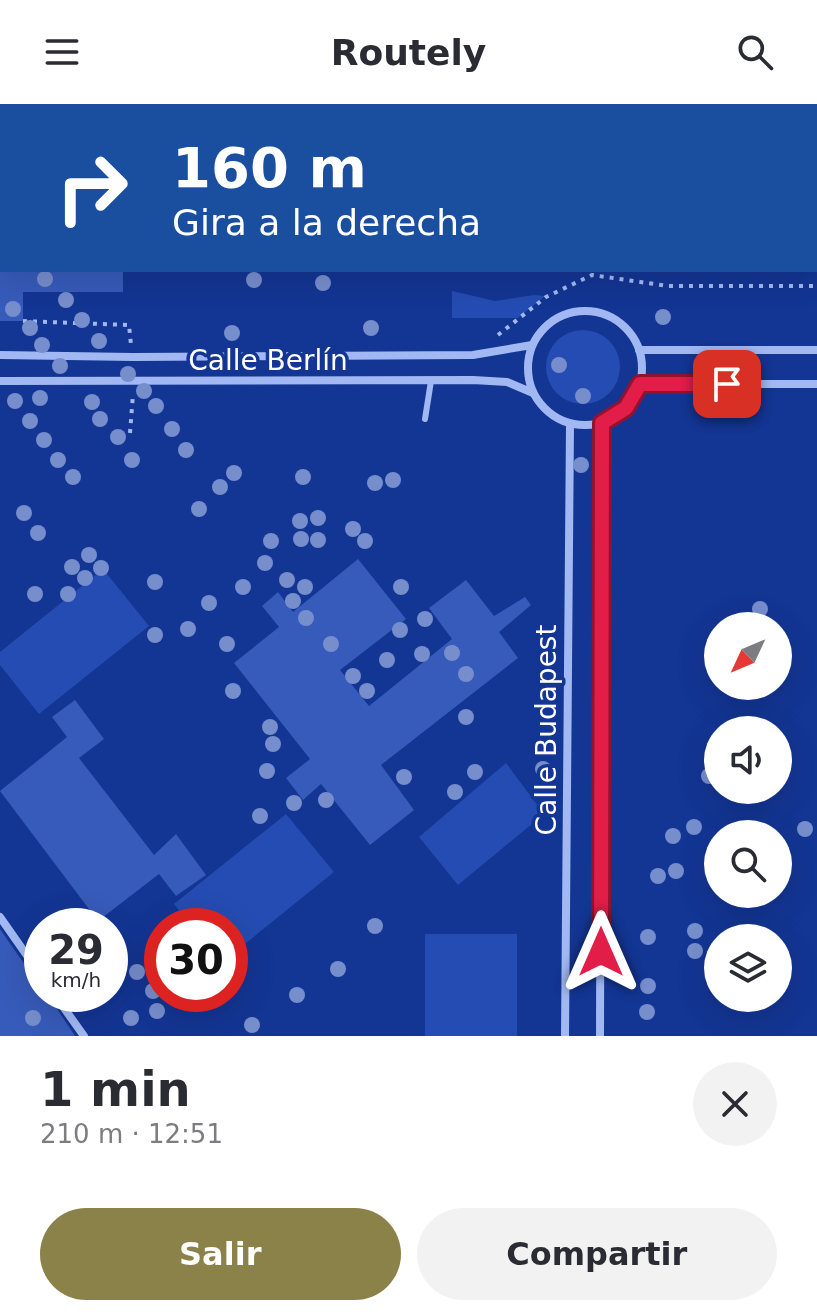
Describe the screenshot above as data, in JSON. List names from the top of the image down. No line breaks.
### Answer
{"streets":{"street":["Calle Berlín","Calle Budapest"]},"crossings":[["Calle Berlín","Calle Budapest"]],"north":"bottom left","page":{"header":"Routely","turn":["160 m","Gira a la derecha"],"speed":"29 km/h","limit":"30","heading":["1 min","210 m · 12:51"],"buttons":["Salir","Compartir"]}}
